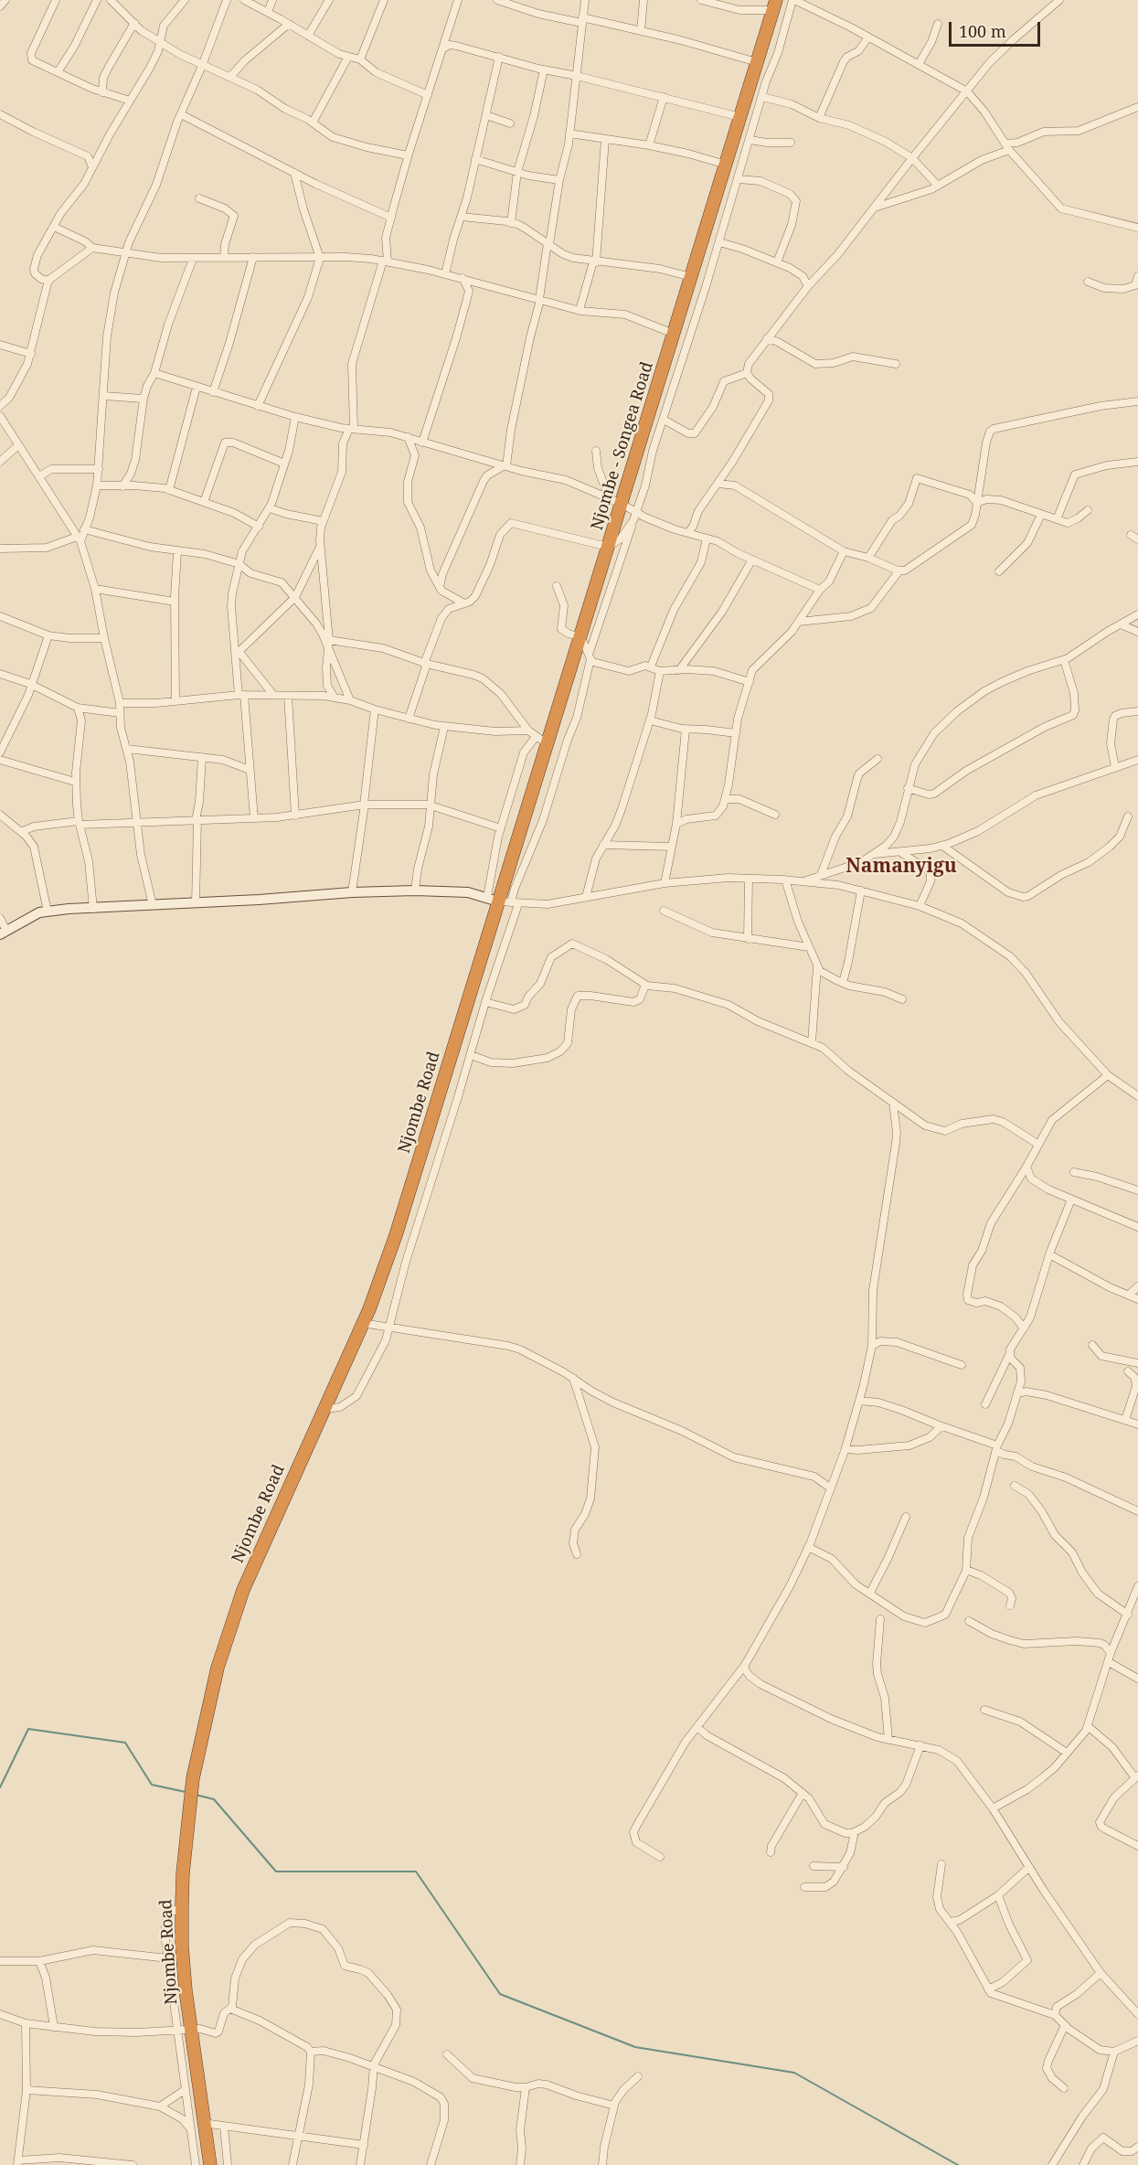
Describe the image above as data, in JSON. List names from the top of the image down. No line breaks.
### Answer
{"streets":{"highway":["Njombe - Songea Road","Njombe Road"]},"crossings":[["Njombe - Songea Road","Njombe Road"]],"districts":["Namanyigu"],"scale_bar":"100 m"}
